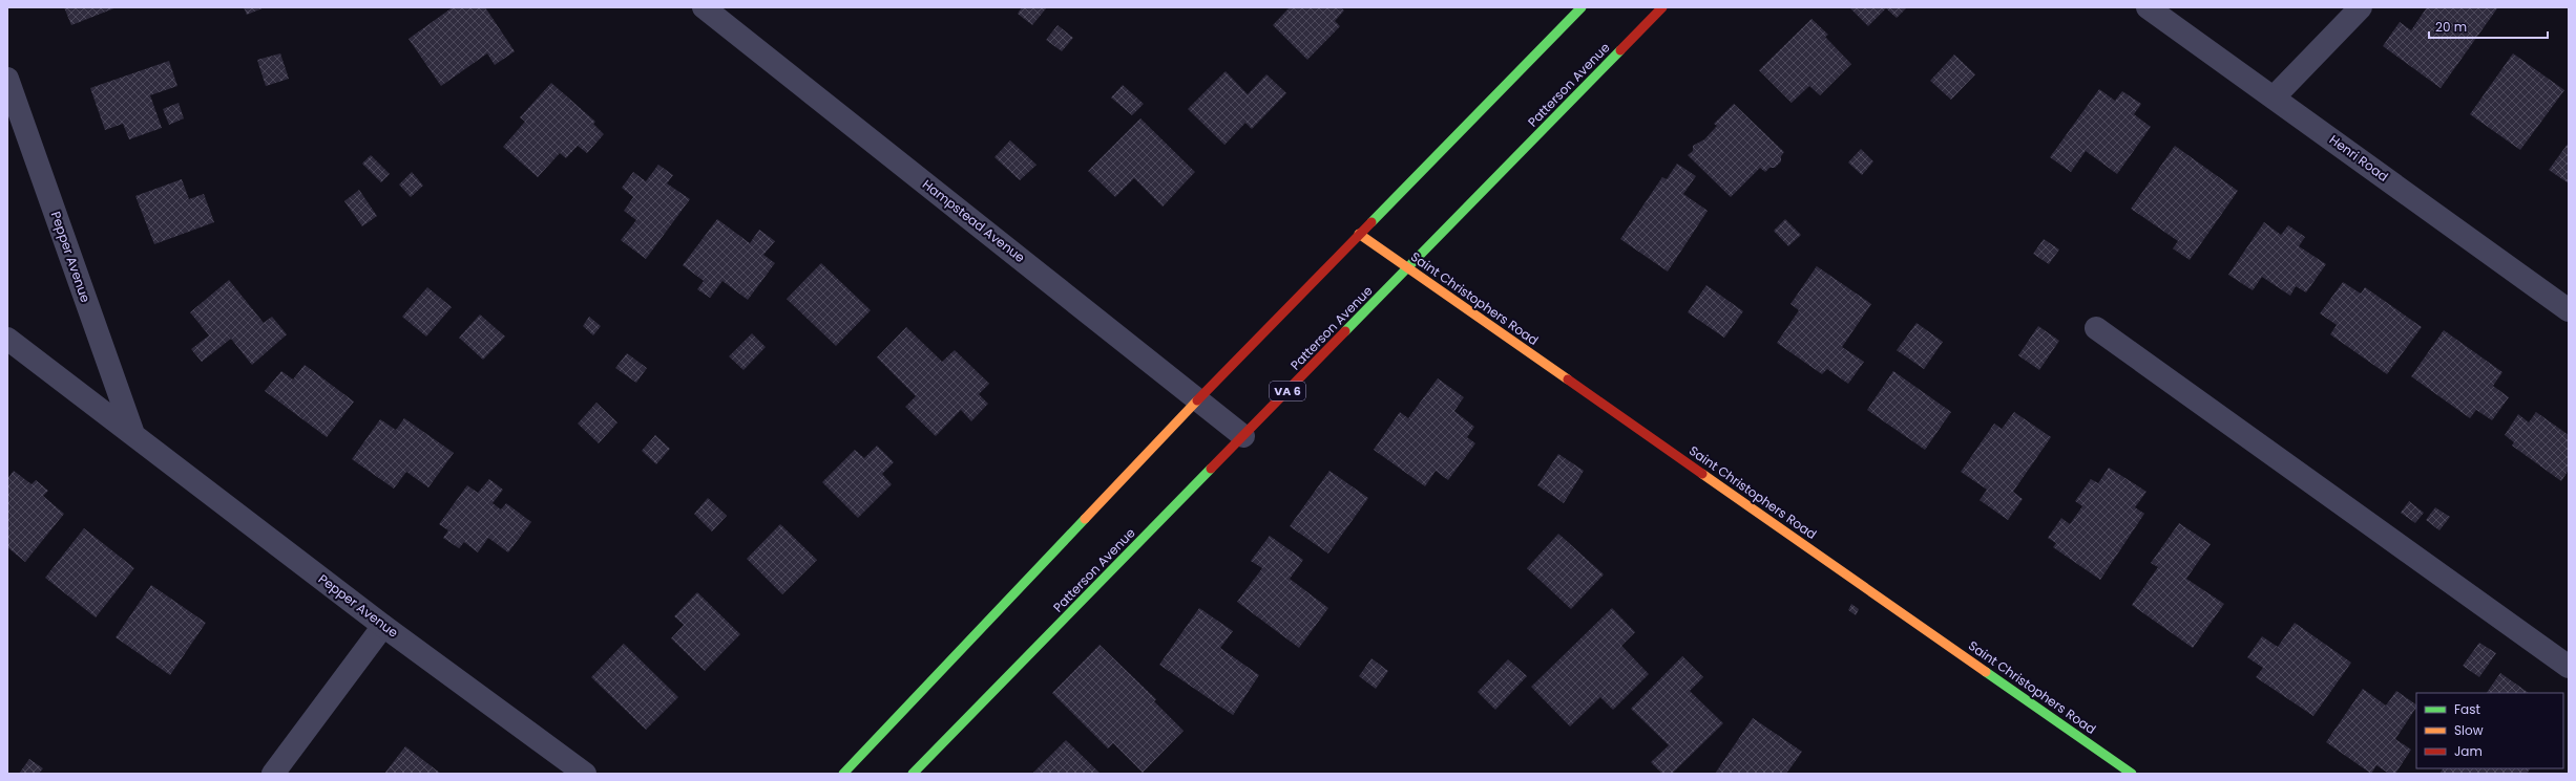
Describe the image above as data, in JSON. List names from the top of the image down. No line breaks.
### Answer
{"streets":{"main road":["Patterson Avenue","Saint Christophers Road","VA 6"],"street":["Henri Road","Hampstead Avenue","Pepper Avenue"]},"crossings":[["Patterson Avenue","Hampstead Avenue"],["Patterson Avenue","Saint Christophers Road"]],"legend":["Fast","Slow","Jam"],"scale_bar":"20 m"}
